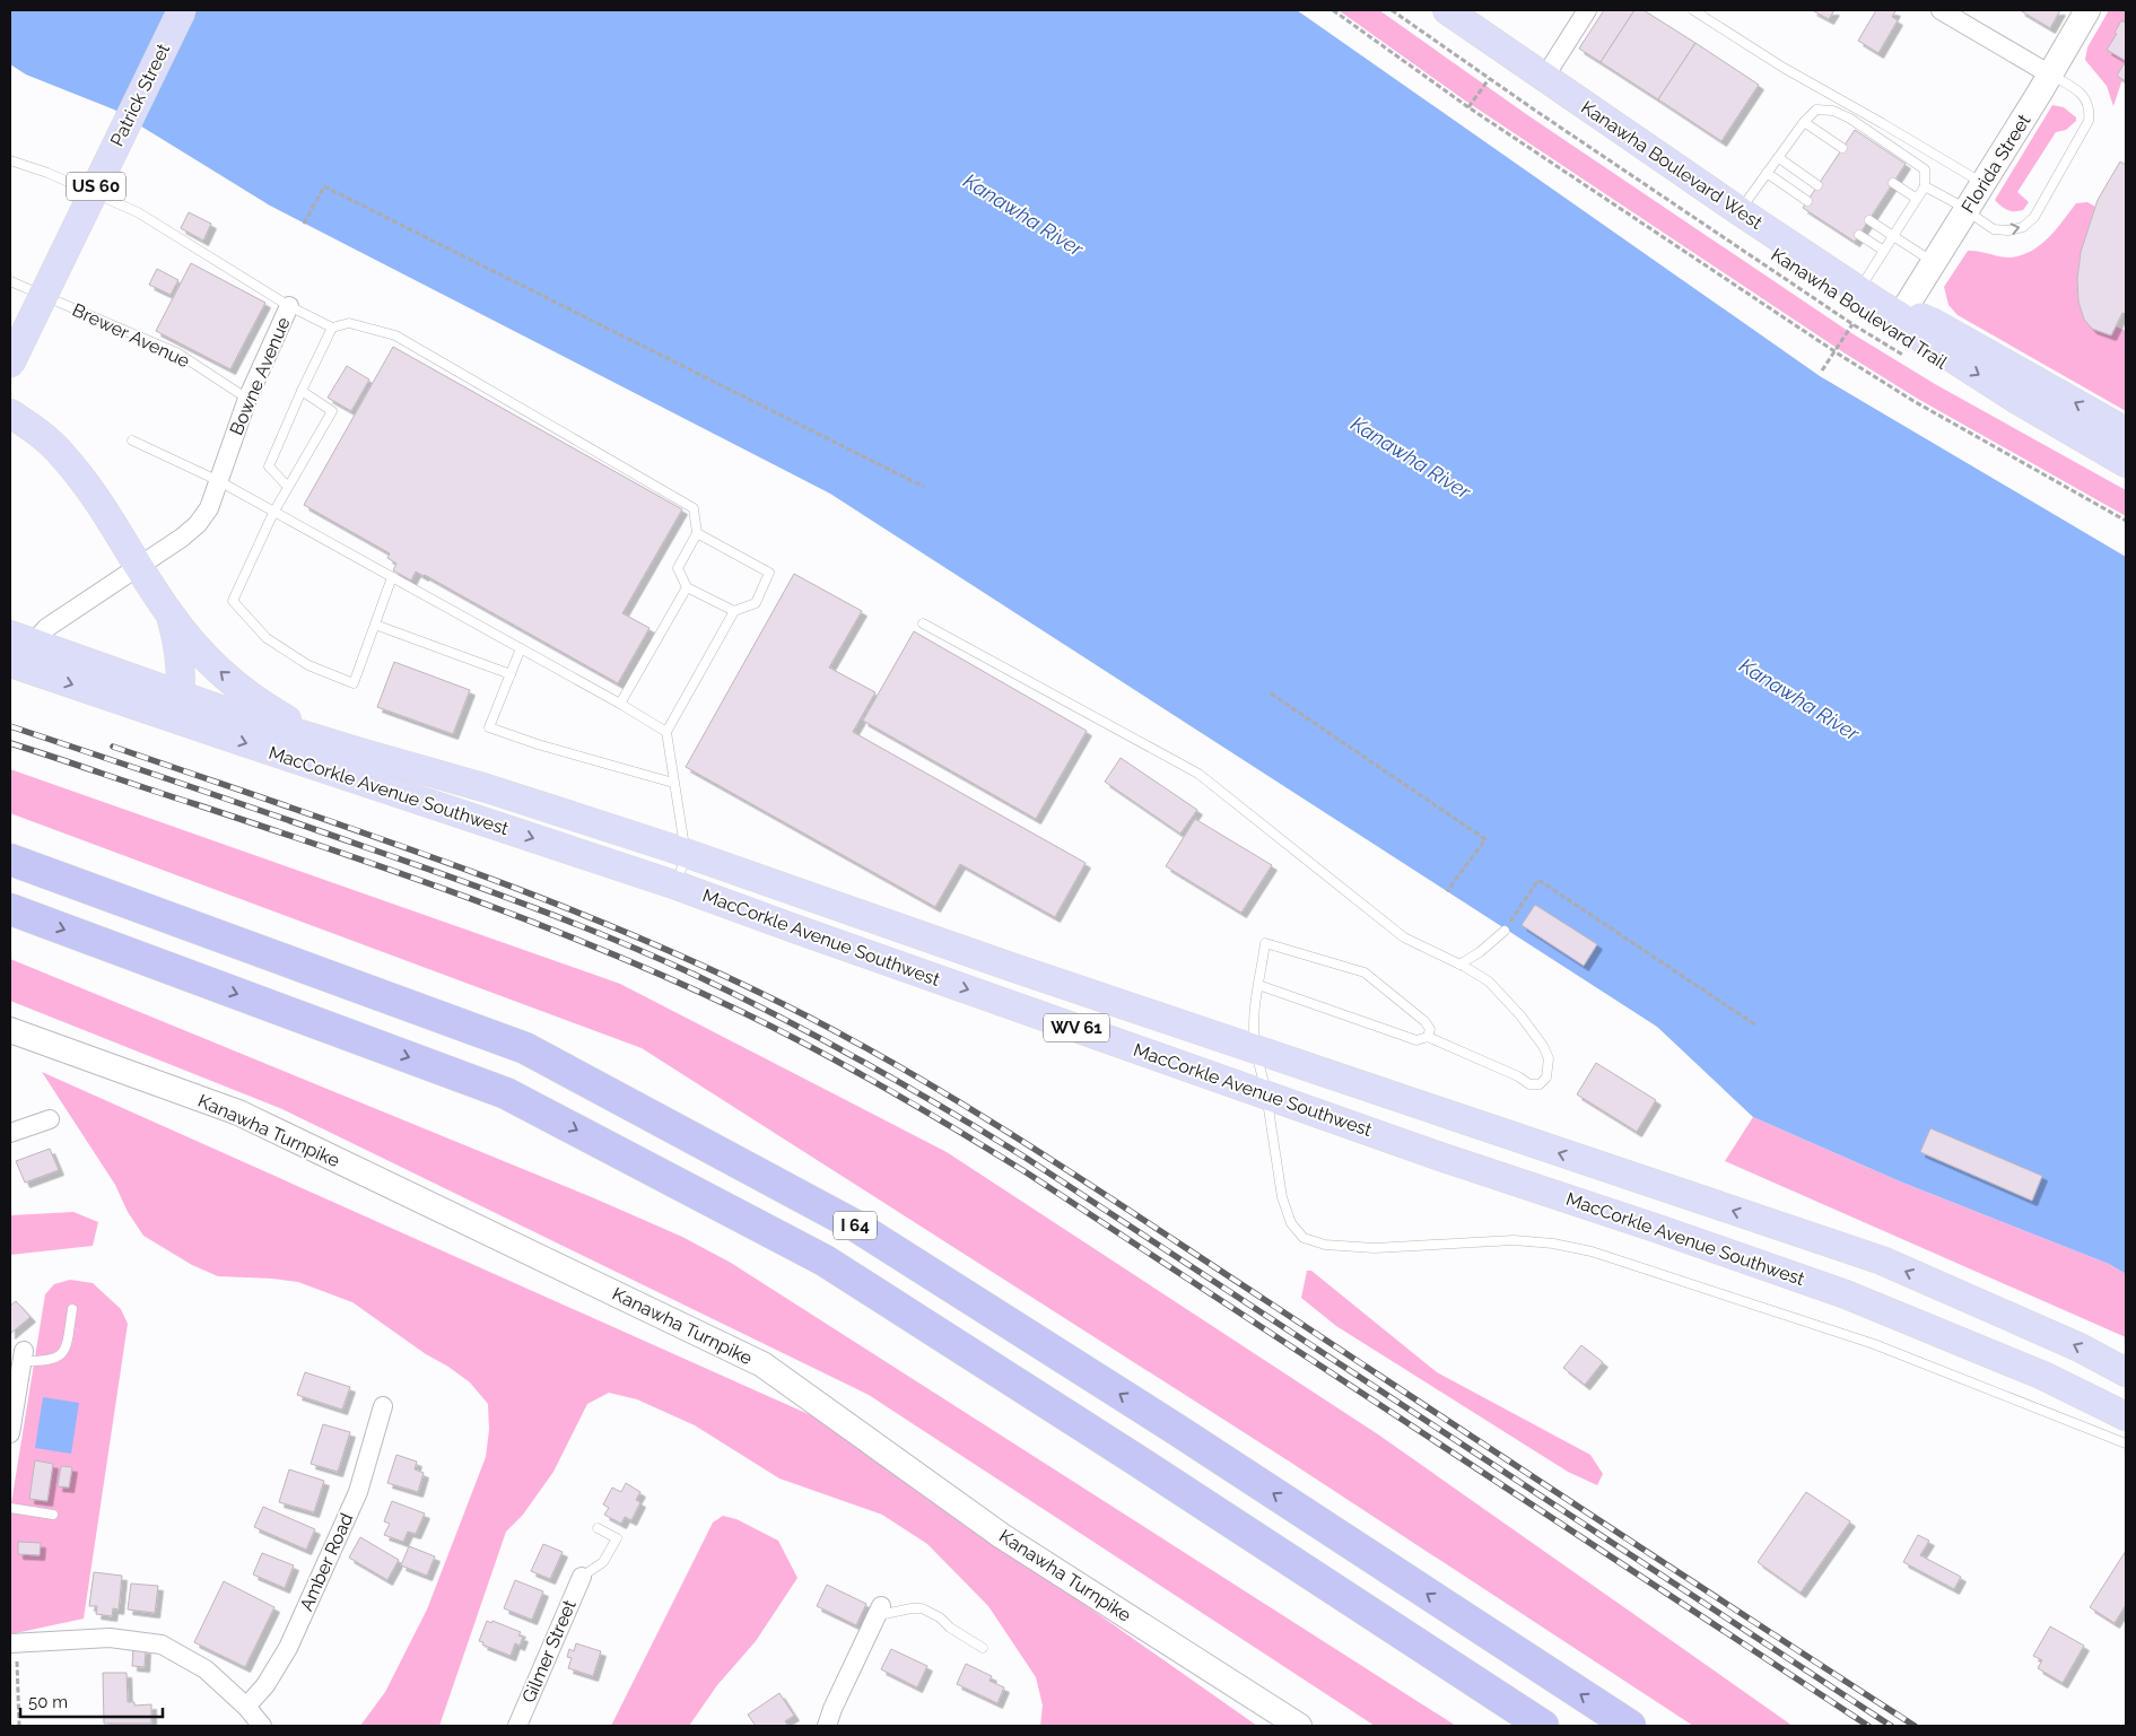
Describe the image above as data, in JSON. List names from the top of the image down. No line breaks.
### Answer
{"streets":{"highway":["I 64"],"main road":["Patrick Street","Florida Street","Kanawha Boulevard West","US 60","MacCorkle Avenue Southwest","WV 61","Kanawha Turnpike"],"street":["Bowne Avenue","Amber Road","Gilmer Street"],"lane":["Brewer Avenue"],"path":["Kanawha Boulevard Trail"]},"crossings":[["Florida Street","Kanawha Boulevard West"],["Brewer Avenue","Bowne Avenue"],["Bowne Avenue","MacCorkle Avenue Southwest"]],"water":["Kanawha River"],"scale_bar":"50 m"}
